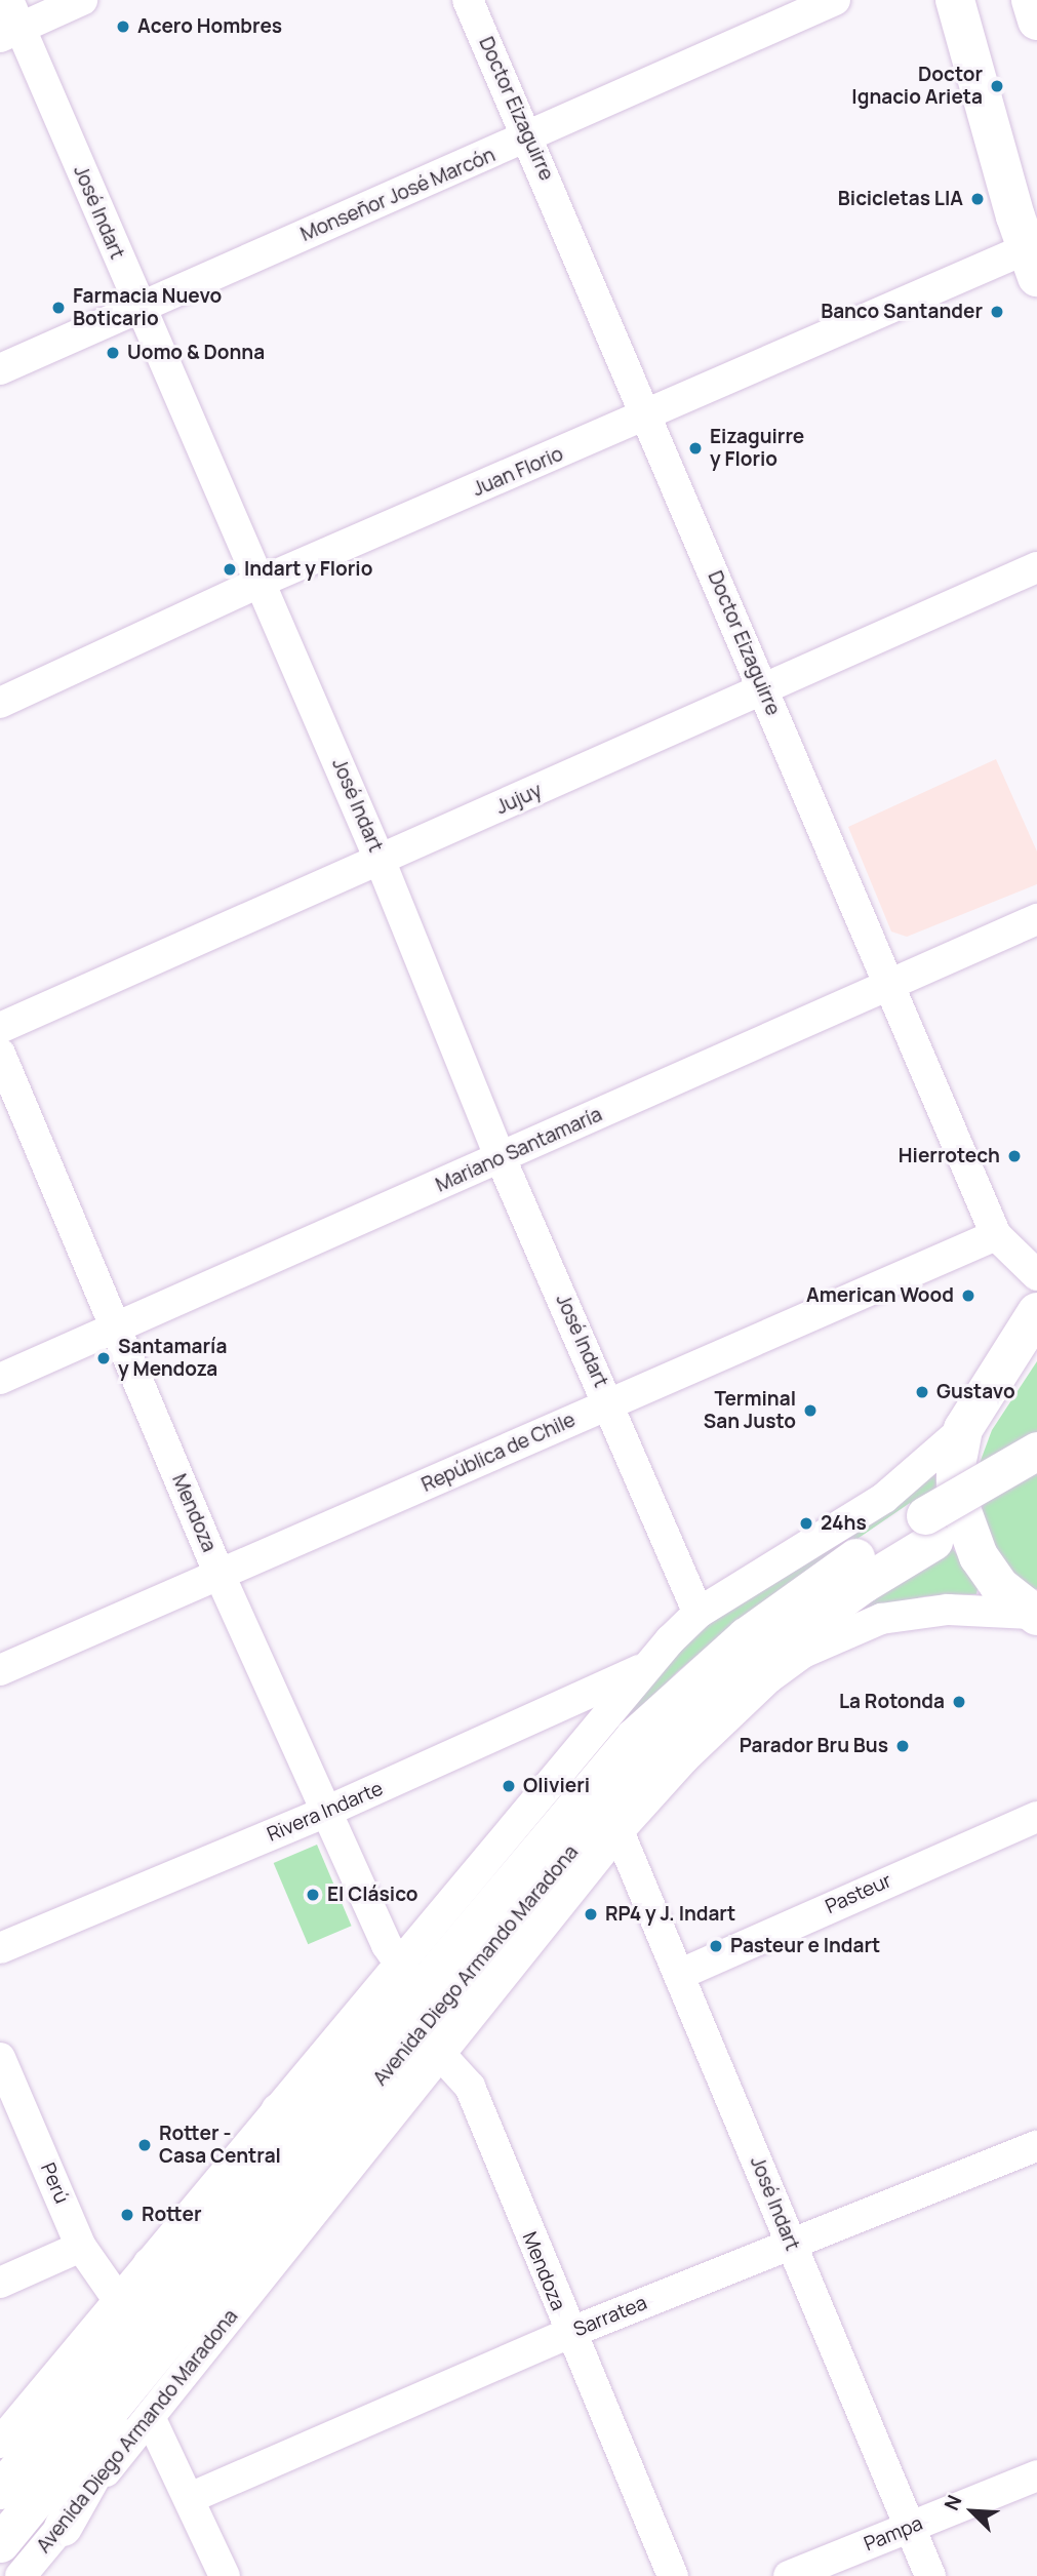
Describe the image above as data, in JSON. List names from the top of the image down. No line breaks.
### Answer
{"streets":{"main road":["Avenida Diego Armando Maradona"],"street":["Doctor Eizaguirre","Monseñor José Marcón","José Indart","Juan Florio","Jujuy","Mariano Santamaría","República de Chile","Mendoza","Rivera Indarte","Pasteur","Perú","Sarratea","Pampa"]},"crossings":[["Doctor Eizaguirre","Monseñor José Marcón"],["Doctor Eizaguirre","Juan Florio"],["Doctor Eizaguirre","Jujuy"],["Doctor Eizaguirre","Mariano Santamaría"],["Doctor Eizaguirre","República de Chile"],["Monseñor José Marcón","José Indart"],["José Indart","Juan Florio"],["José Indart","Jujuy"],["José Indart","Mariano Santamaría"],["José Indart","República de Chile"],["José Indart","Pasteur"],["José Indart","Avenida Diego Armando Maradona"],["José Indart","Sarratea"],["José Indart","Pampa"],["Mariano Santamaría","Mendoza"],["República de Chile","Mendoza"],["Mendoza","Rivera Indarte"],["Mendoza","Avenida Diego Armando Maradona"],["Mendoza","Sarratea"]],"places":["Acero Hombres","Doctor Ignacio Arieta","Bicicletas LIA","Farmacia Nuevo Boticario","Banco Santander","Uomo & Donna","Eizaguirre y Florio","Indart y Florio","Hierrotech","American Wood","Santamaría y Mendoza","Gustavo","Terminal San Justo","24hs","La Rotonda","Parador Bru Bus","Olivieri","El Clásico","RP4 y J. Indart","Pasteur e Indart","Rotter - Casa Central","Rotter"],"north":"top left"}
